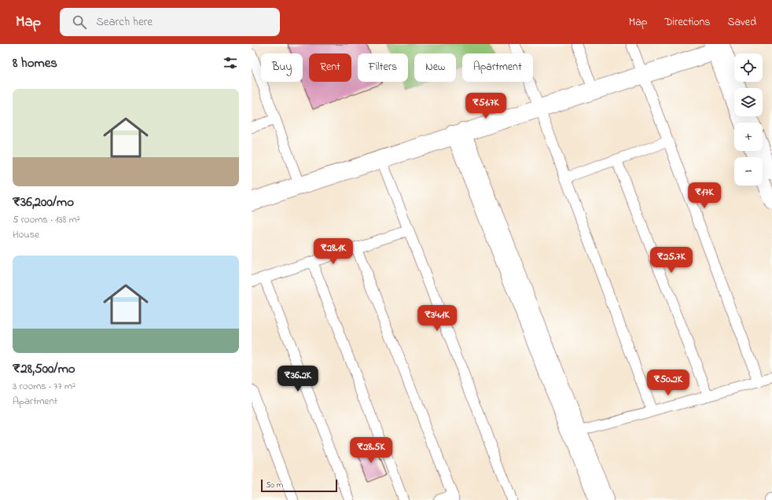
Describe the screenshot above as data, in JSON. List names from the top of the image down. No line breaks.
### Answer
{"scale_bar":"50 m","page":{"header":"Map","search":"Search here","nav":["Map","Directions","Saved"],"heading":"8 homes","map_buttons":["+","−"],"chip":["Buy","Rent","Filters","New","Apartment"],"list":[{"name":"₹36,200/mo","note":"5 rooms · 138 m² · House"},{"name":"₹28,500/mo","note":"3 rooms · 77 m² · Apartment"}],"price":["₹51.7K","₹17K","₹28.1K","₹25.7K","₹34.1K","₹36.2K","₹50.2K","₹28.5K"],"scale":"50 m"}}
